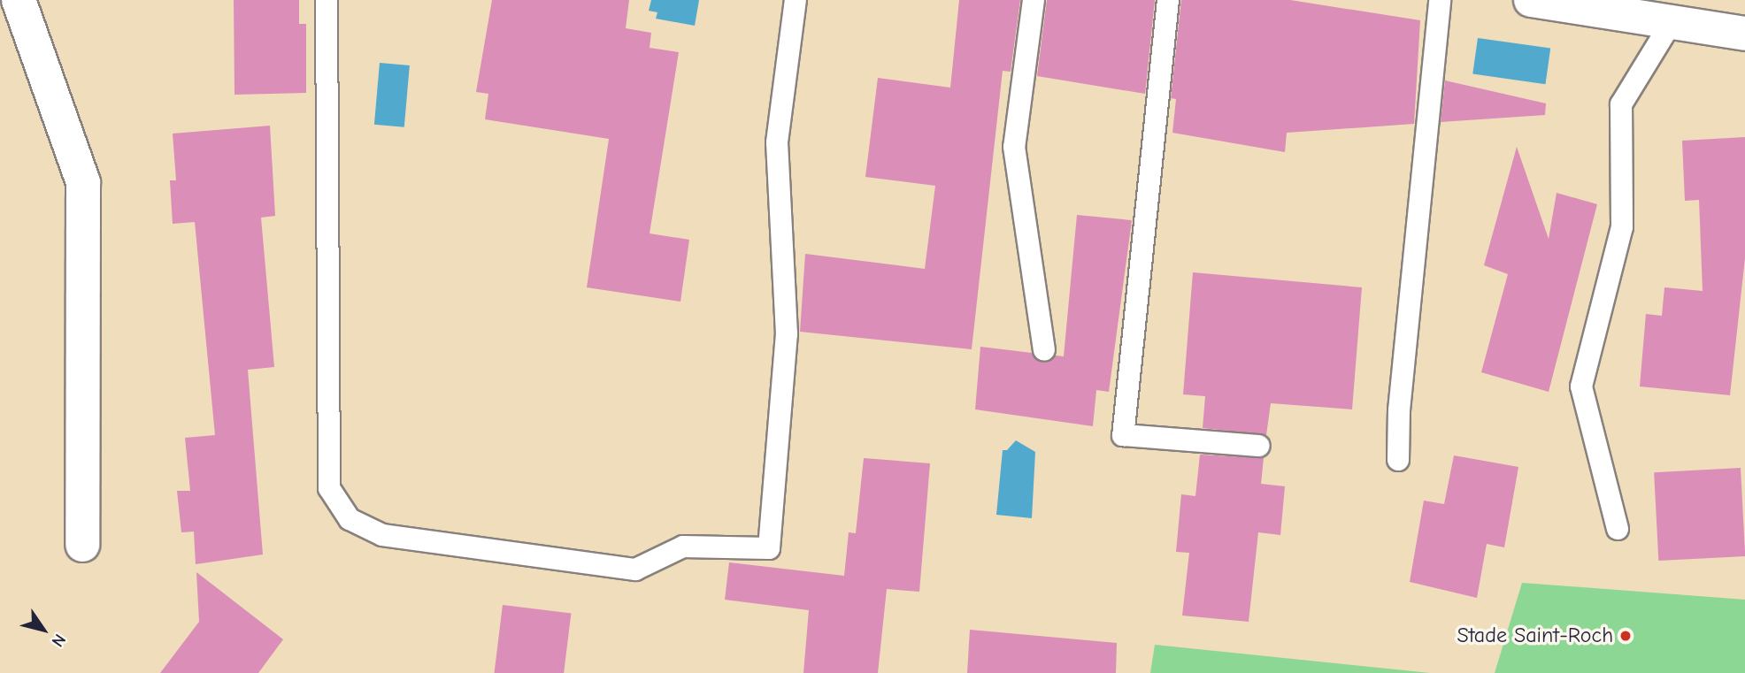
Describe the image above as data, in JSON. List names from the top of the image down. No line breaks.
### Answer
{"places":["Stade Saint-Roch"],"north":"bottom right"}
